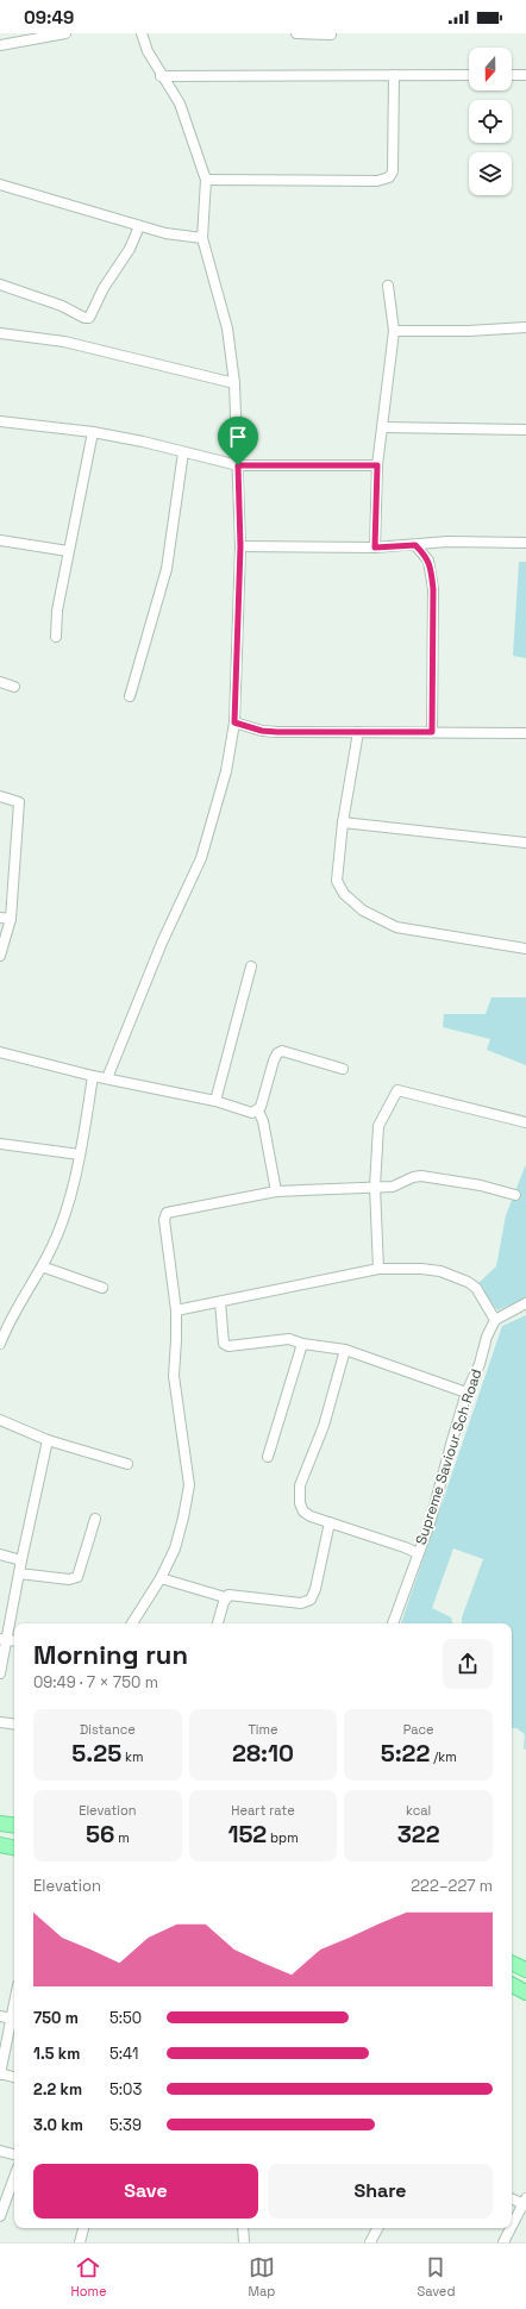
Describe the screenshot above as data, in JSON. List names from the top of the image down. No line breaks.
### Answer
{"streets":{"street":["Supreme Saviour Sch Road"]},"north":"bottom","page":{"status":"09:49","heading":["Morning run","09:49 · 7 × 750 m"],"stats":[["Distance","5.25 km"],["Time","28:10"],["Pace","5:22 /km"],["Elevation","56 m"],["Heart rate","152 bpm"],["kcal","322"]],"chart":["Elevation","222–227 m"],"list":[{"name":"750 m","note":"5:50"},{"name":"1.5 km","note":"5:41"},{"name":"2.2 km","note":"5:03"},{"name":"3.0 km","note":"5:39"}],"buttons":["Save","Share"],"tabs":["Home","Map","Saved"]}}
